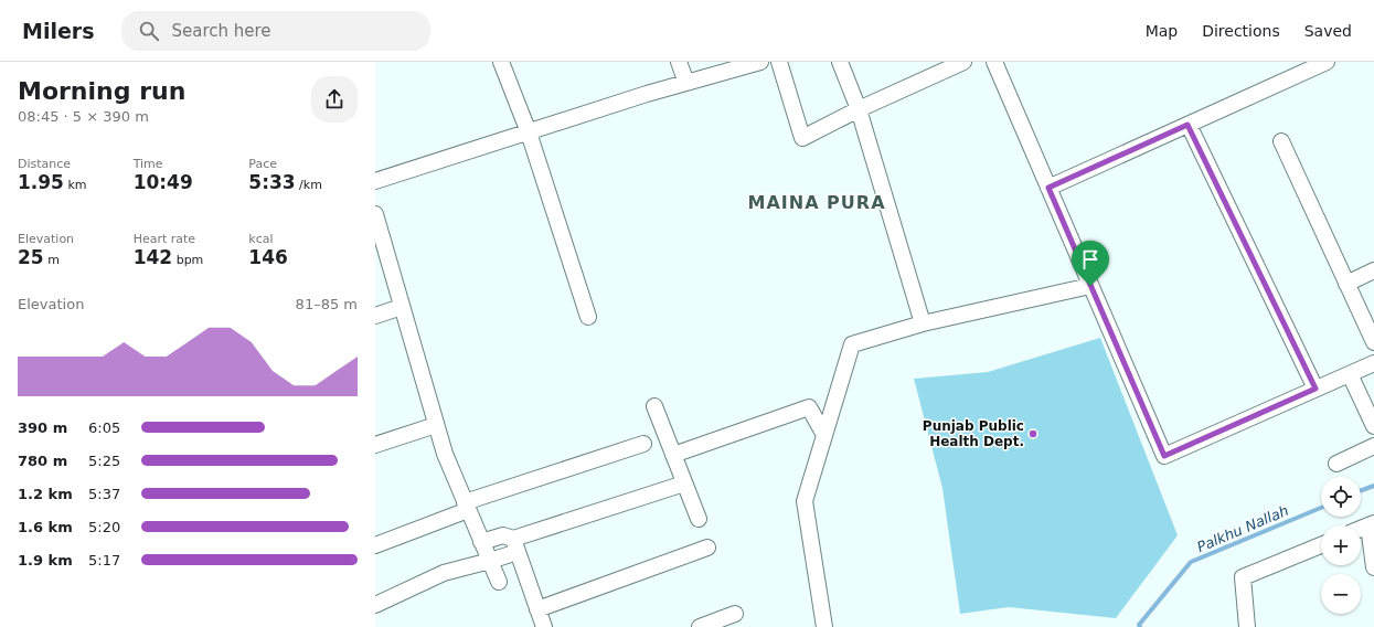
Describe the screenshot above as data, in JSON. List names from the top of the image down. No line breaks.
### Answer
{"districts":["MAINA PURA"],"water":["Palkhu Nallah"],"places":["Punjab Public Health Dept."],"page":{"header":"Milers","search":"Search here","nav":["Map","Directions","Saved"],"heading":["Morning run","08:45 · 5 × 390 m"],"stats":[["Distance","1.95 km"],["Time","10:49"],["Pace","5:33 /km"],["Elevation","25 m"],["Heart rate","142 bpm"],["kcal","146"]],"chart":["Elevation","81–85 m"],"list":[{"name":"390 m","note":"6:05"},{"name":"780 m","note":"5:25"},{"name":"1.2 km","note":"5:37"},{"name":"1.6 km","note":"5:20"},{"name":"1.9 km","note":"5:17"}],"map_buttons":["+","−"]}}
